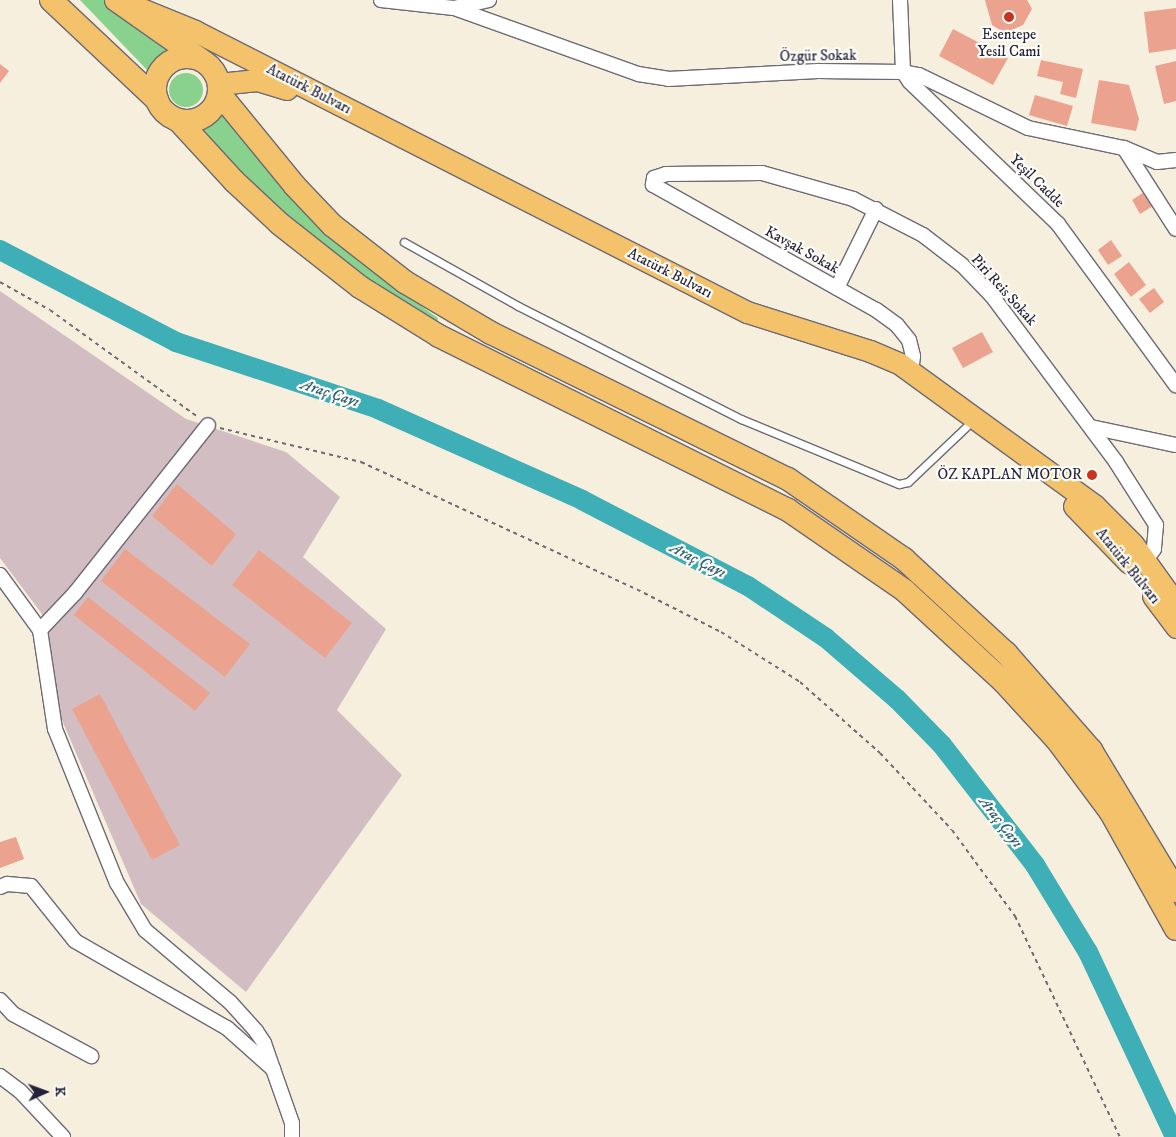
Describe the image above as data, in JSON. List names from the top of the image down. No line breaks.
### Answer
{"streets":{"highway":["Atatürk Bulvarı"],"street":["Özgür Sokak","Yeşil Cadde","Kavşak Sokak","Piri Reis Sokak"]},"crossings":[["Özgür Sokak","Yeşil Cadde"],["Atatürk Bulvarı","Kavşak Sokak"],["Atatürk Bulvarı","Piri Reis Sokak"],["Kavşak Sokak","Piri Reis Sokak"]],"water":["Araç Çayı"],"places":["Esentepe Yesil Cami","ÖZ KAPLAN MOTOR"],"north":"right"}
